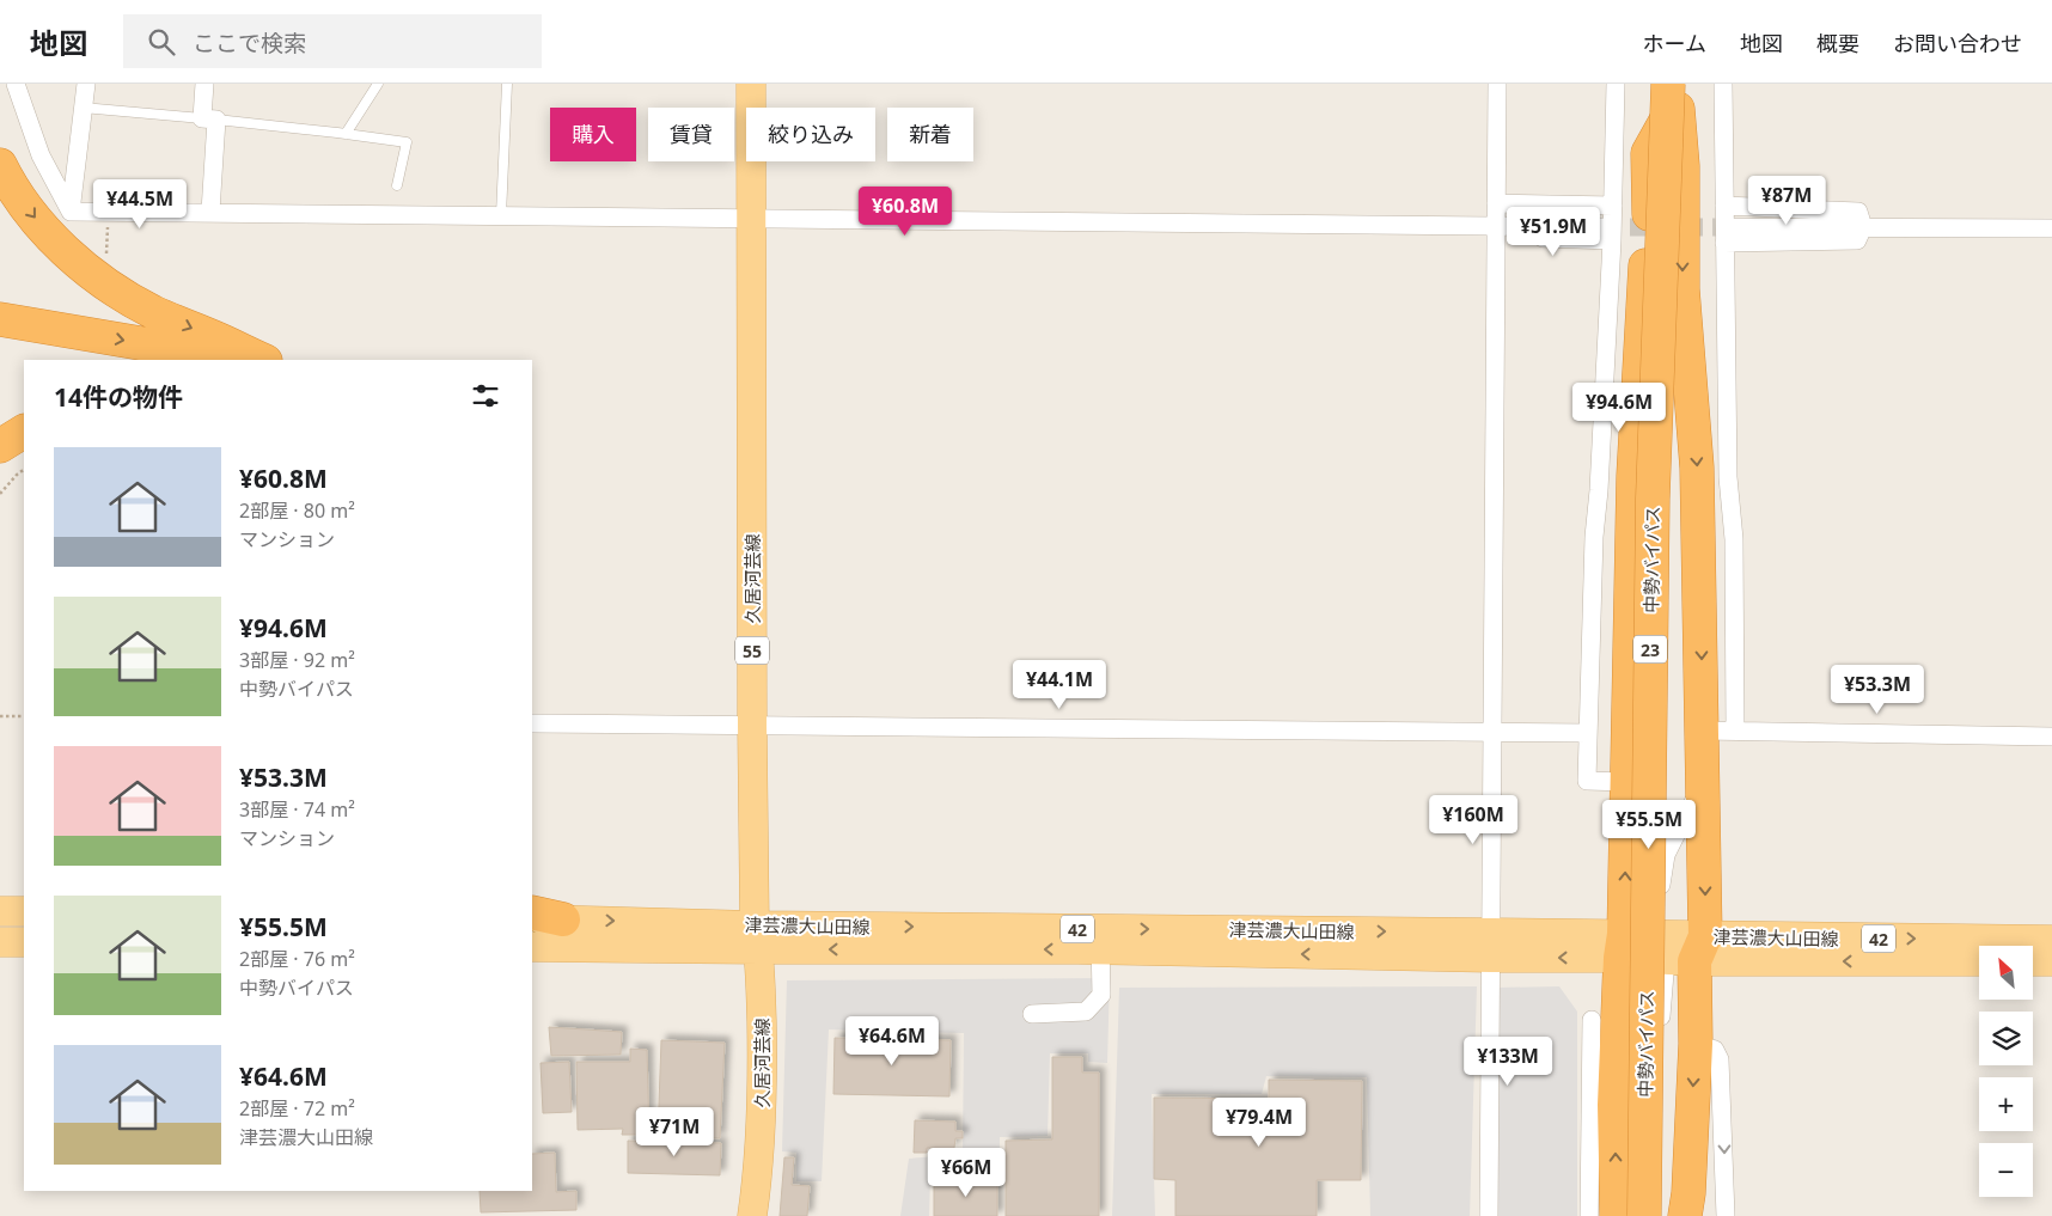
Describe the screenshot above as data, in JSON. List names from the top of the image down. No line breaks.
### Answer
{"streets":{"highway":["中勢バイパス","23"],"main road":["久居河芸線","55","津芸濃大山田線","42"]},"crossings":[["久居河芸線","津芸濃大山田線"]],"north":"top left","page":{"header":"地図","search":"ここで検索","nav":["ホーム","地図","概要","お問い合わせ"],"chip":["購入","賃貸","絞り込み","新着"],"price":["¥87M","¥44.5M","¥60.8M","¥51.9M","¥94.6M","¥44.1M","¥53.3M","¥160M","¥55.5M","¥64.6M","¥133M","¥79.4M","¥71M","¥66M"],"heading":"14件の物件","list":[{"name":"¥60.8M","note":"2部屋 · 80 m² · マンション"},{"name":"¥94.6M","note":"3部屋 · 92 m² · 中勢バイパス"},{"name":"¥53.3M","note":"3部屋 · 74 m² · マンション"},{"name":"¥55.5M","note":"2部屋 · 76 m² · 中勢バイパス"},{"name":"¥64.6M","note":"2部屋 · 72 m² · 津芸濃大山田線"}],"map_buttons":["+","−"]}}
